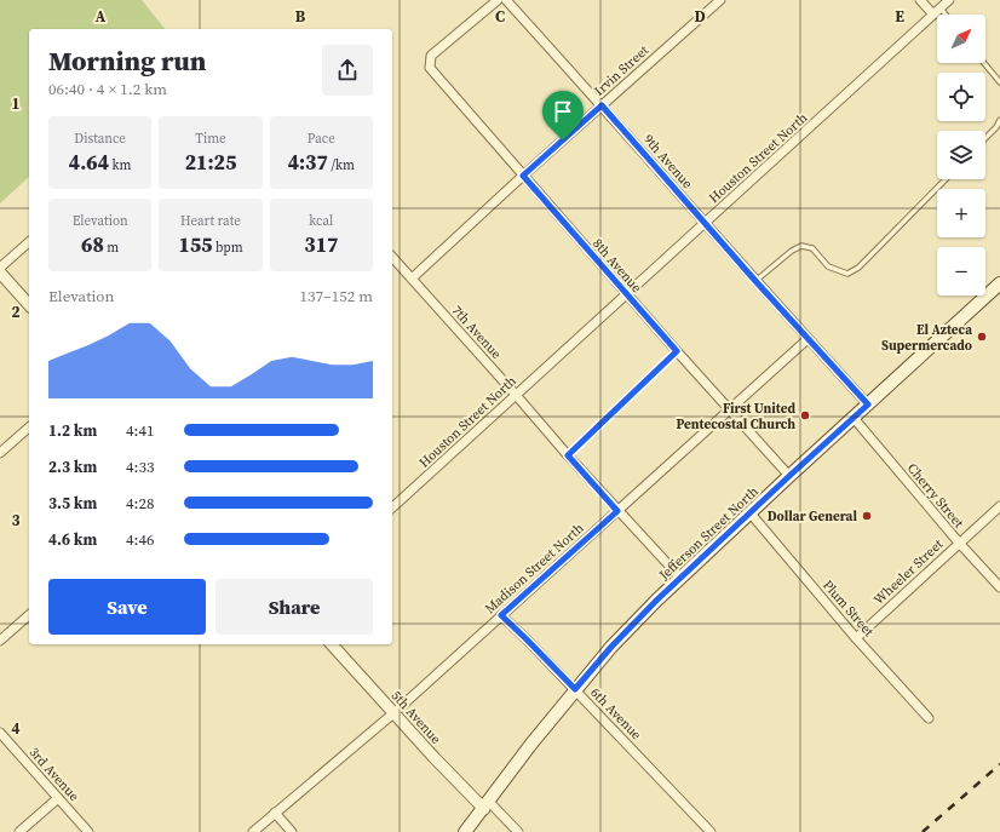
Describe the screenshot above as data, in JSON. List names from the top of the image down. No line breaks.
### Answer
{"streets":{"main road":["Jefferson Street North"],"street":["Irvin Street","Houston Street North","9th Avenue","8th Avenue","7th Avenue","Cherry Street","Madison Street North","Wheeler Street","Plum Street","6th Avenue","5th Avenue","3rd Avenue"]},"crossings":[["Irvin Street","9th Avenue"],["Irvin Street","8th Avenue"],["Irvin Street","7th Avenue"],["Houston Street North","9th Avenue"],["Houston Street North","8th Avenue"],["Houston Street North","7th Avenue"],["9th Avenue","Jefferson Street North"],["9th Avenue","Madison Street North"],["8th Avenue","Jefferson Street North"],["8th Avenue","Madison Street North"],["7th Avenue","Jefferson Street North"],["7th Avenue","Madison Street North"],["Cherry Street","Jefferson Street North"],["Cherry Street","Wheeler Street"],["Jefferson Street North","Plum Street"],["Jefferson Street North","6th Avenue"],["Jefferson Street North","5th Avenue"],["Madison Street North","6th Avenue"],["Madison Street North","5th Avenue"],["Wheeler Street","Plum Street"]],"places":["El Azteca Supermercado","First United Pentecostal Church","Dollar General"],"north":"top right","page":{"map_buttons":["+","−"],"heading":["Morning run","06:40 · 4 × 1.2 km"],"stats":[["Distance","4.64 km"],["Time","21:25"],["Pace","4:37 /km"],["Elevation","68 m"],["Heart rate","155 bpm"],["kcal","317"]],"chart":["Elevation","137–152 m"],"list":[{"name":"1.2 km","note":"4:41"},{"name":"2.3 km","note":"4:33"},{"name":"3.5 km","note":"4:28"},{"name":"4.6 km","note":"4:46"}],"buttons":["Save","Share"]},"grid":{"columns":["A","B","C","D","E"],"rows":["1","2","3","4"]}}
